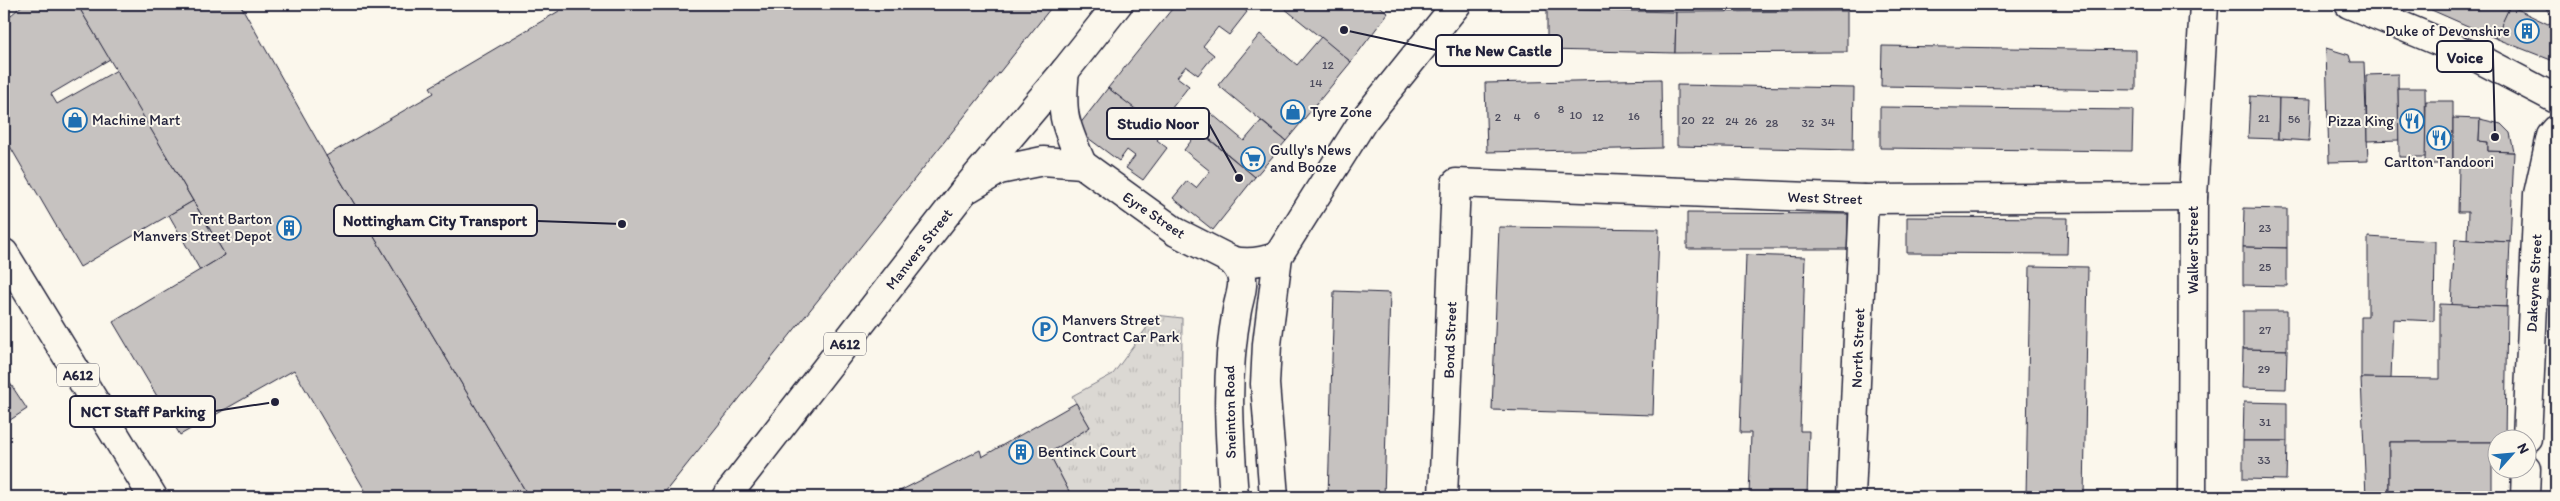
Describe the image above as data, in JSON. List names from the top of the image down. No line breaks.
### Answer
{"streets":{"street":["West Street","Eyre Street","Manvers Street","Walker Street","Dakeyne Street","Bond Street","A612","North Street","Sneinton Road"]},"crossings":[["West Street","Walker Street"],["West Street","Bond Street"],["West Street","North Street"],["Eyre Street","Sneinton Road"]],"places":{"other":["The New Castle","Voice","Studio Noor","Nottingham City Transport","NCT Staff Parking"],"building":["Duke of Devonshire","Trent Barton Manvers Street Depot","Bentinck Court"],"shop":["Tyre Zone","Machine Mart"],"restaurant":["Pizza King","Carlton Tandoori"],"supermarket":["Gully's News and Booze"],"parking":["Manvers Street Contract Car Park"]},"house_numbers":["12","14","8","6","10","16","2","4","12","21","56","20","22","24","26","34","28","32","23","25","27","29","31","33"],"north":"top right"}
